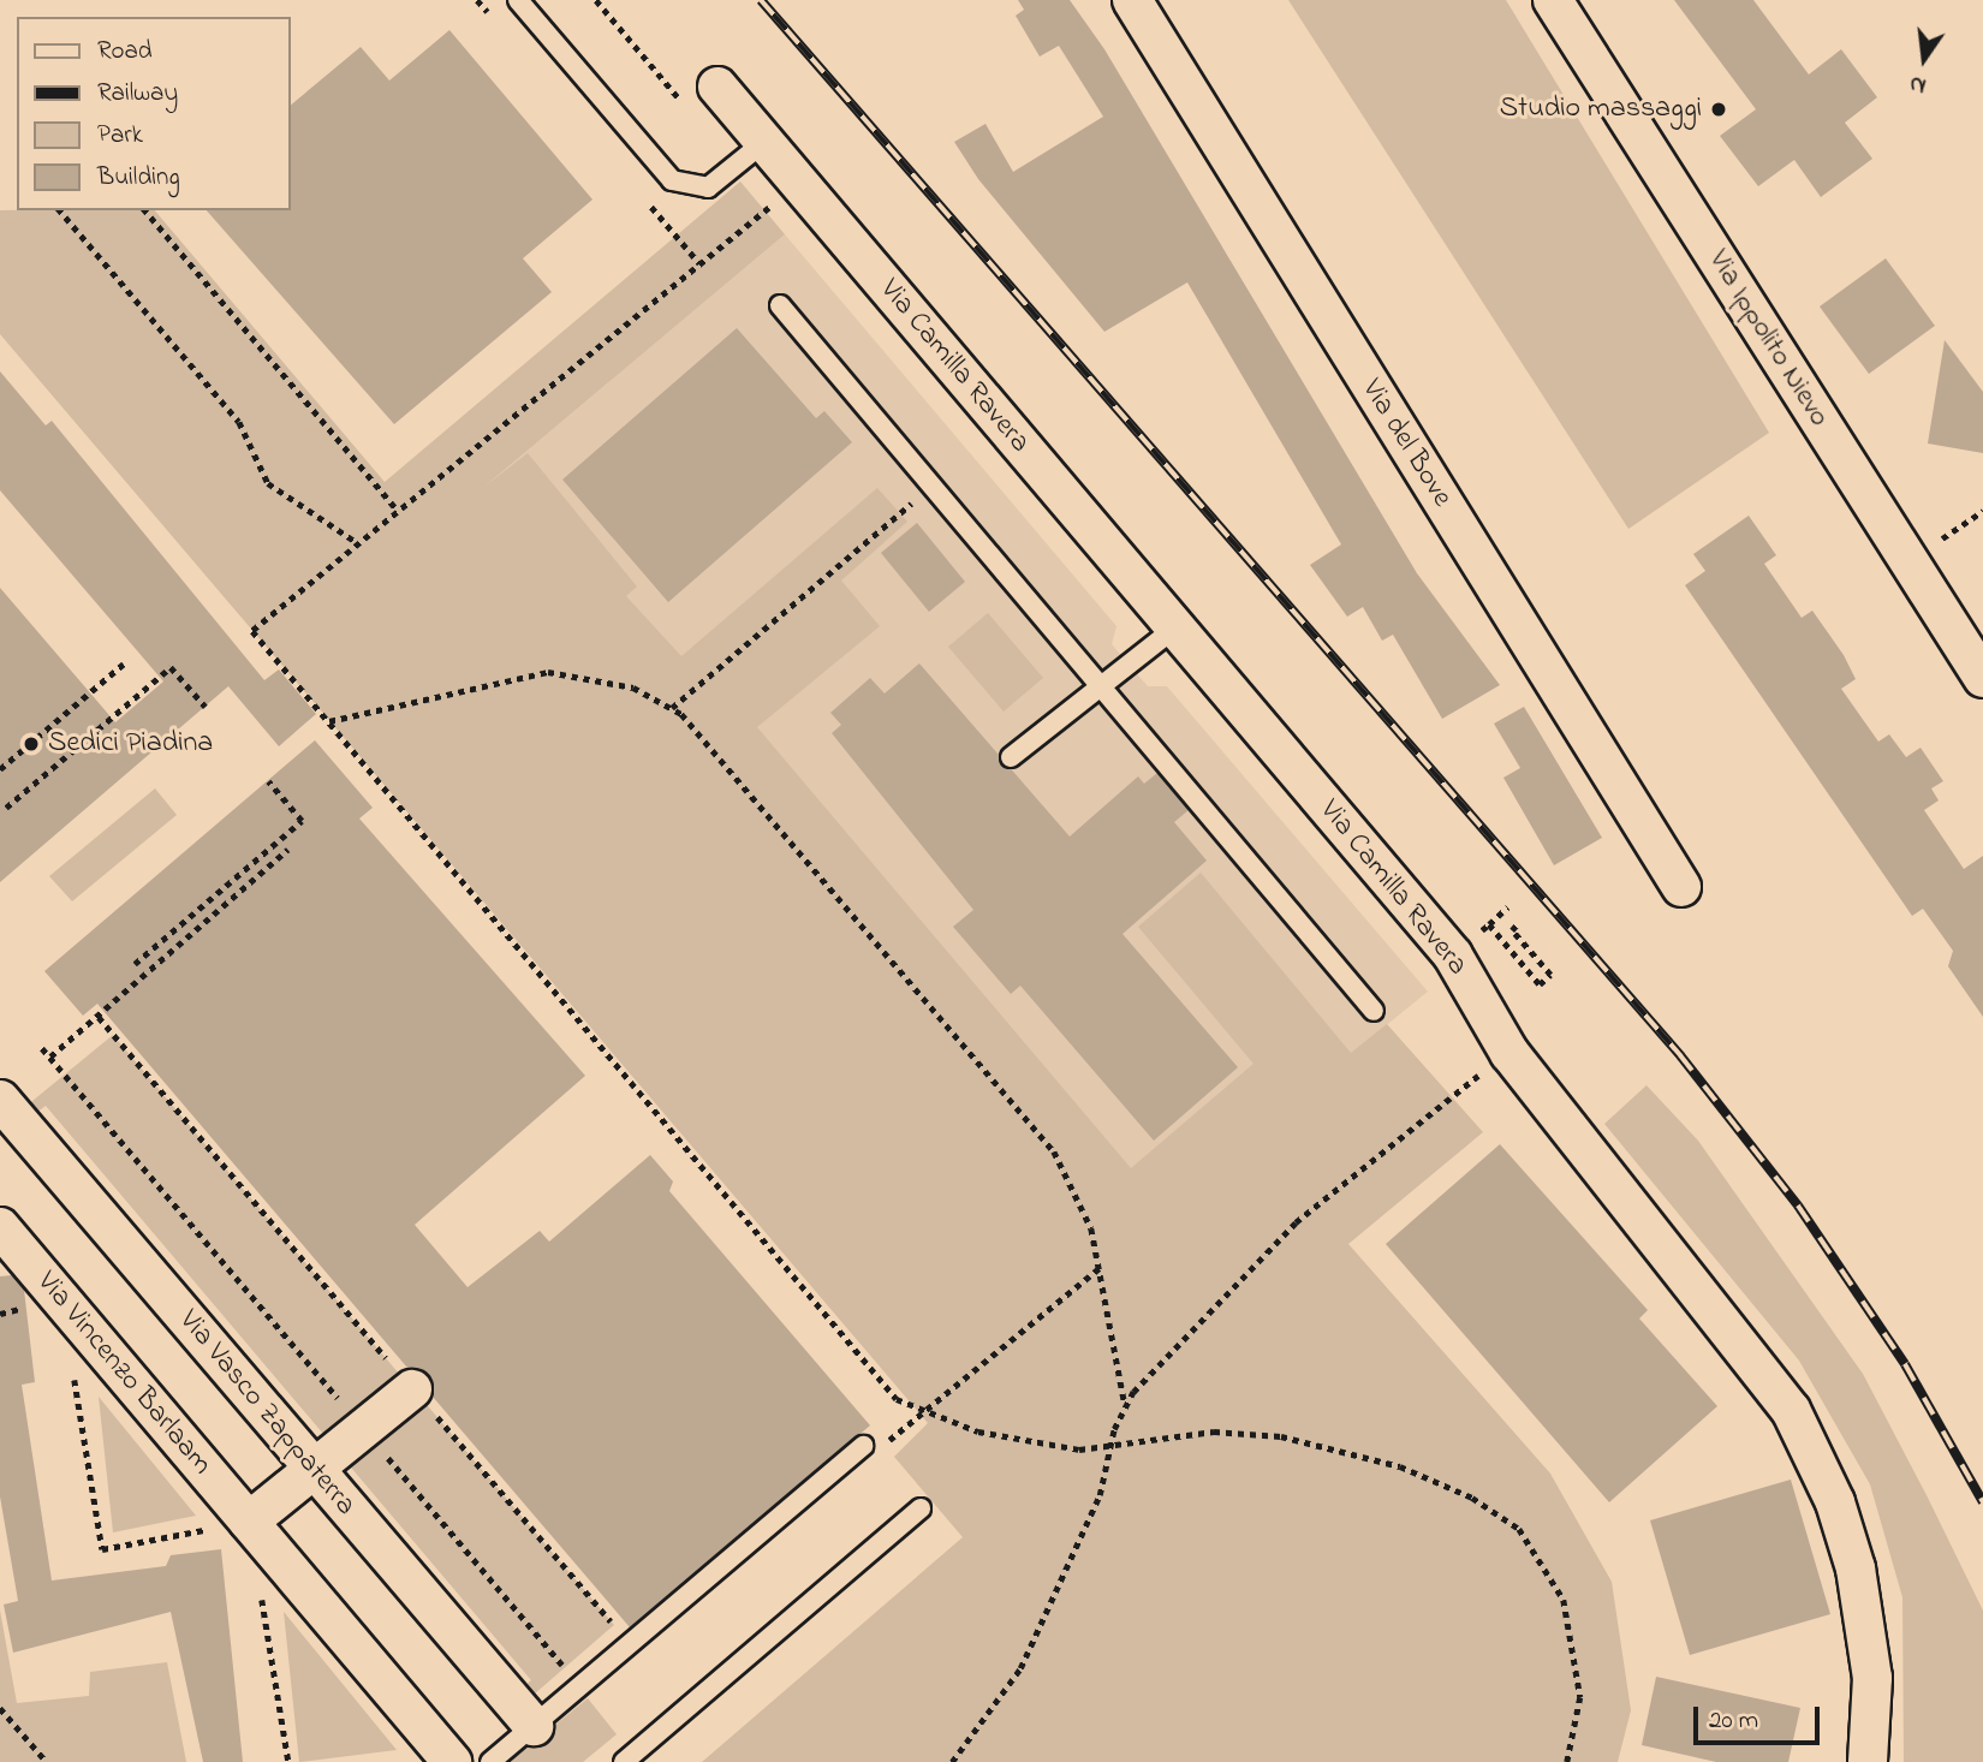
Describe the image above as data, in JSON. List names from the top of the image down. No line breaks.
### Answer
{"streets":{"street":["Via Ippolito Nievo","Via Camilla Ravera","Via del Bove","Via Vincenzo Barlaam","Via Vasco Zappaterra"]},"places":["Studio massaggi","Sedici Piadina"],"legend":["Road","Railway","Park","Building"],"scale_bar":"20 m","north":"bottom"}
